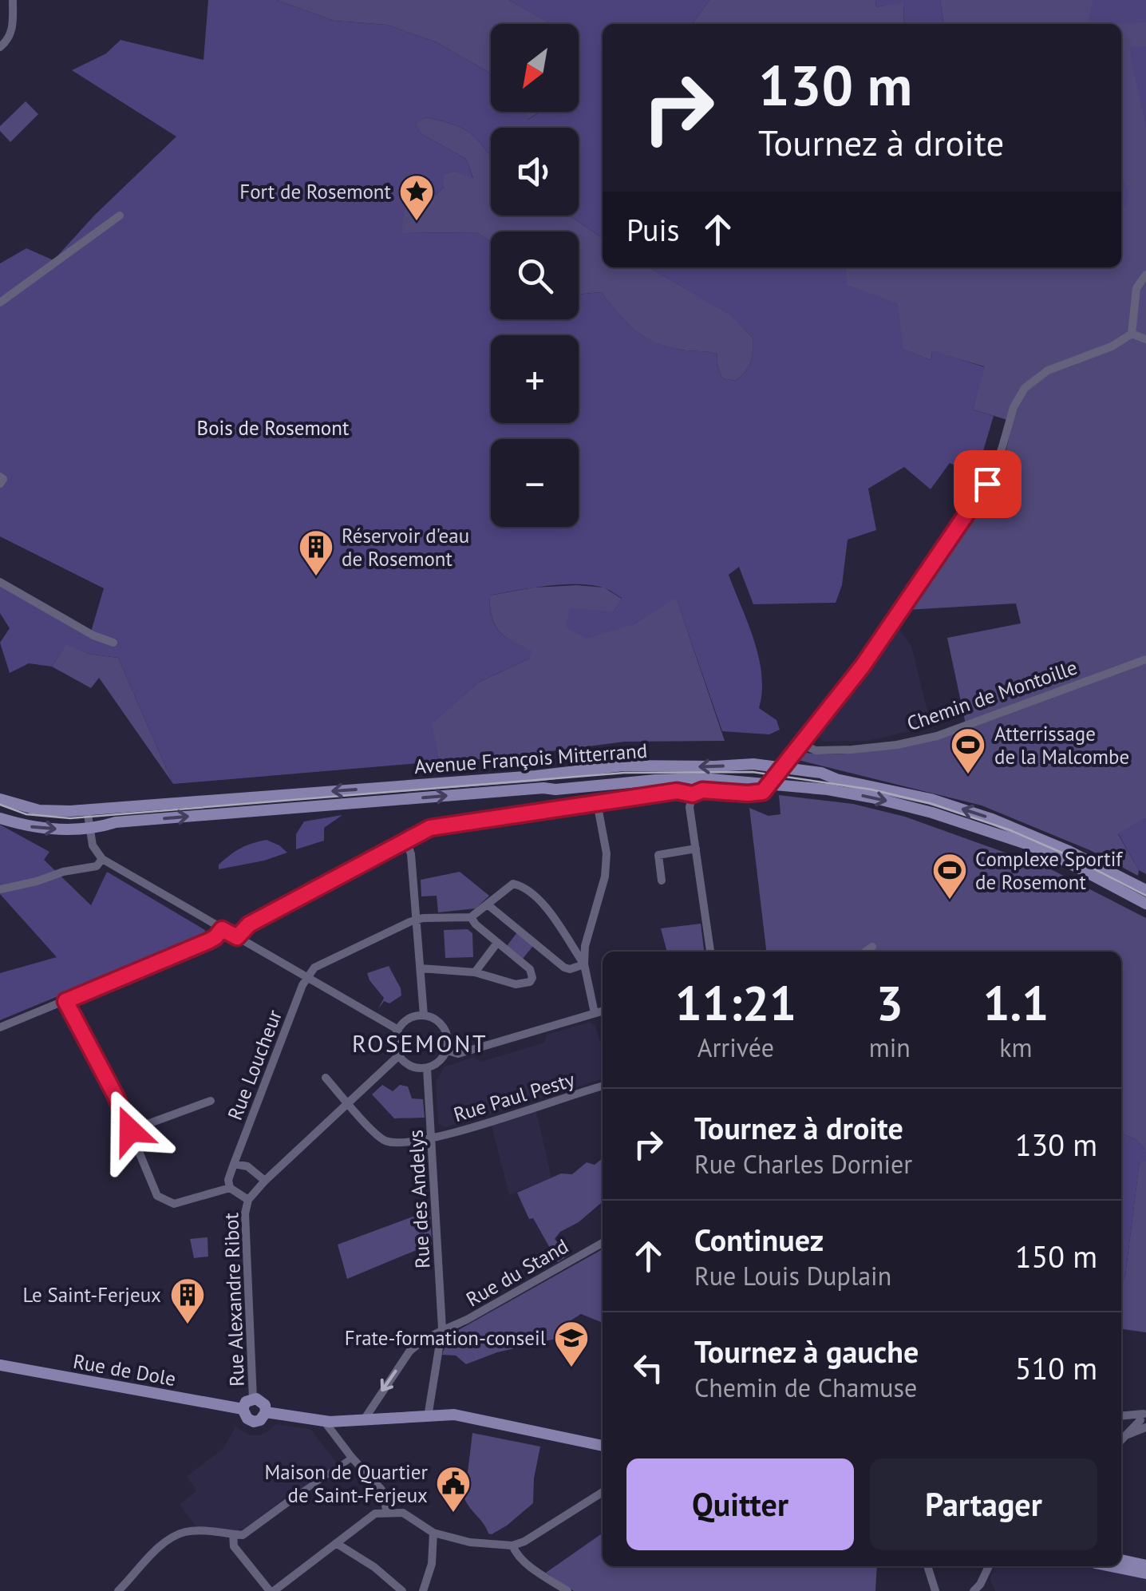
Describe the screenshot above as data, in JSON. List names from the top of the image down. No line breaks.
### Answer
{"streets":{"main road":["Avenue François Mitterrand","Rue de Dole"],"street":["Chemin de Montoille","Rue Loucheur","Rue Paul Pesty","Rue des Andelys","Rue du Stand","Rue Alexandre Ribot"]},"crossings":[["Rue Paul Pesty","Rue des Andelys"],["Rue des Andelys","Rue du Stand"],["Rue Alexandre Ribot","Rue de Dole"]],"one_way":["Rue du Stand"],"districts":["ROSEMONT"],"parks":["Bois de Rosemont"],"places":{"place":["Fort de Rosemont"],"building":["Réservoir d'eau de Rosemont","Le Saint-Ferjeux"],"sports":["Atterrissage de la Malcombe","Complexe Sportif de Rosemont"],"school or university":["Frate-formation-conseil"],"public building":["Maison de Quartier de Saint-Ferjeux"]},"north":"bottom left","page":{"map_buttons":["+","−"],"turn":["130 m","Tournez à droite"],"then":"Puis","eta":["11:21","Arrivée","3","min","1.1","km"],"list":[{"name":"Tournez à droite","note":"Rue Charles Dornier","value":"130 m"},{"name":"Continuez","note":"Rue Louis Duplain","value":"150 m"},{"name":"Tournez à gauche","note":"Chemin de Chamuse","value":"510 m"}],"buttons":["Quitter","Partager"]}}
